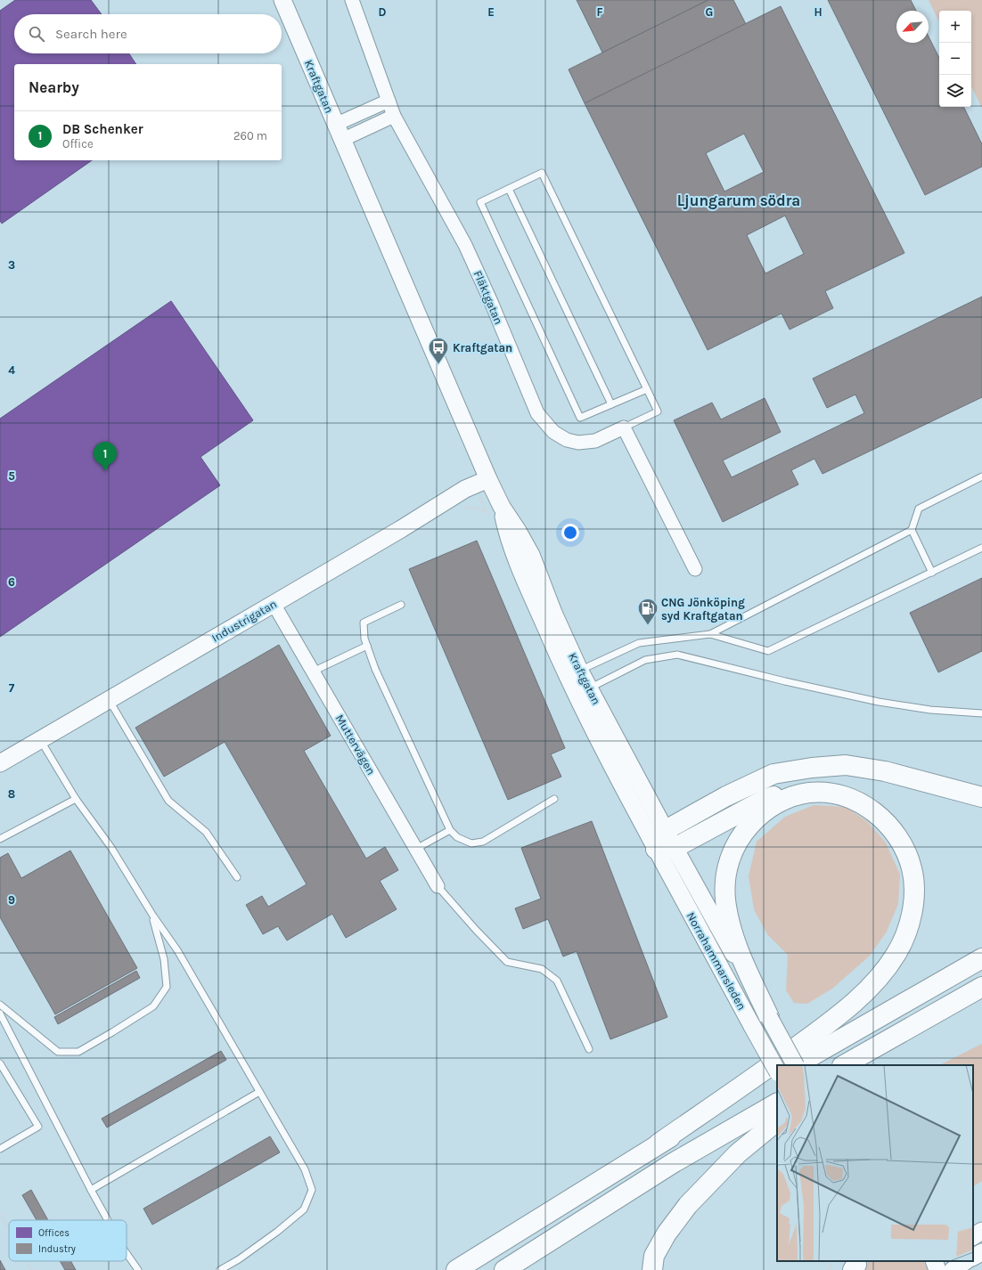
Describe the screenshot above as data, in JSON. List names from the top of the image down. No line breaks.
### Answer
{"streets":{"street":["Kraftgatan","Fläktgatan","Industrigatan","Muttervägen","Norrahammarsleden"]},"crossings":[["Kraftgatan","Industrigatan"],["Kraftgatan","Norrahammarsleden"],["Industrigatan","Muttervägen"]],"districts":["Ljungarum södra"],"places":{"bus stop":["Kraftgatan"],"fuel station":["CNG Jönköping syd Kraftgatan"]},"legend":["Offices","Industry"],"north":"bottom left","page":{"map_buttons":["+","−"],"search":"Search here","heading":"Nearby","list":[{"mark":"1","name":"DB Schenker","note":"Office","value":"260 m"}],"pins":"1"},"grid":{"columns":["D","E","F","G","H"],"rows":["3","4","5","6","7","8","9"]}}
